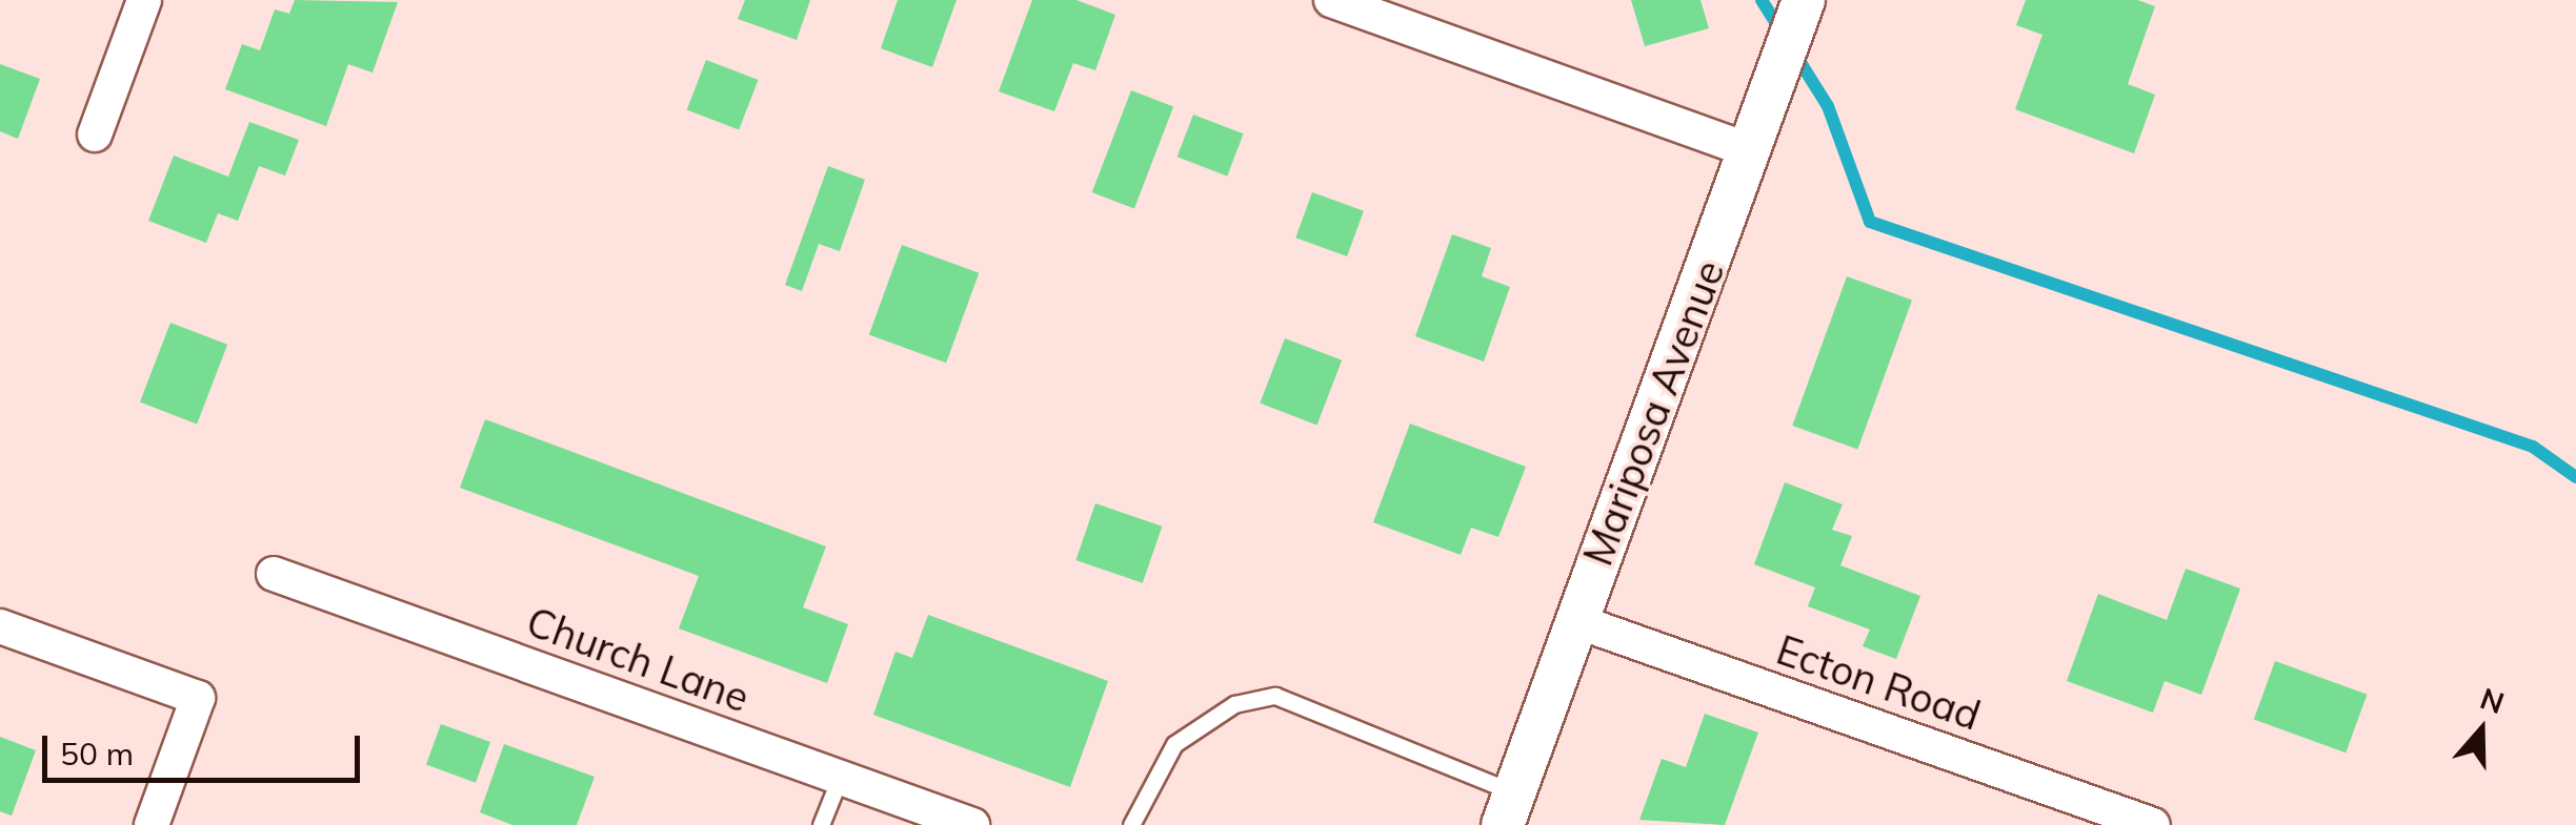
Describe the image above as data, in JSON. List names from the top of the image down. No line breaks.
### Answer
{"streets":{"street":["Mariposa Avenue","Church Lane","Ecton Road"]},"crossings":[["Mariposa Avenue","Ecton Road"]],"scale_bar":"50 m","north":"top"}
